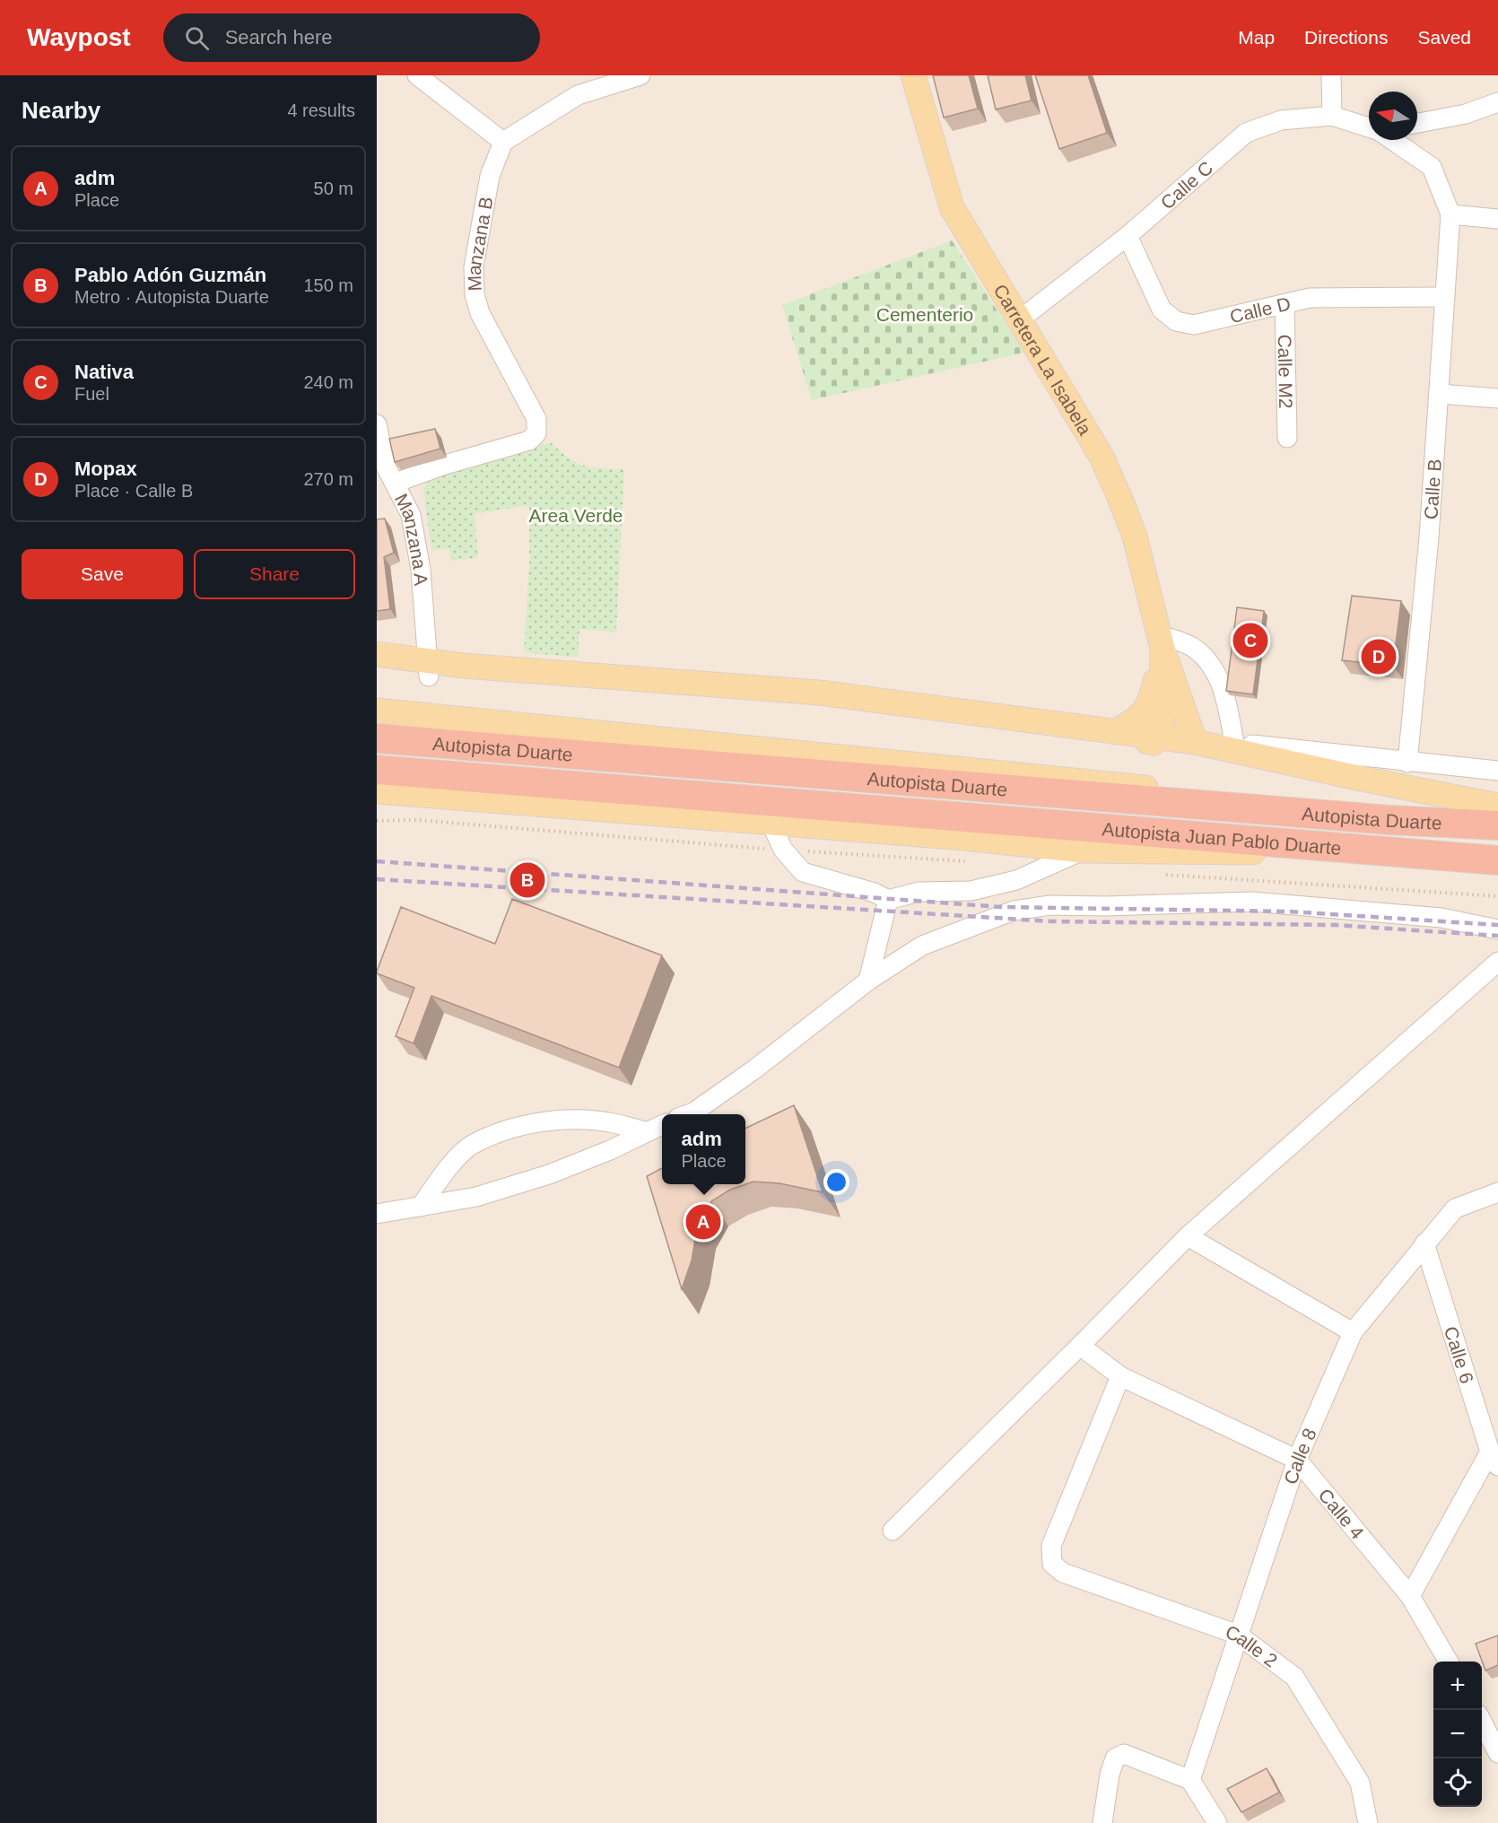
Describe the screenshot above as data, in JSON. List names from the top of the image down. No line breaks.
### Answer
{"streets":{"highway":["Autopista Duarte","Autopista Juan Pablo Duarte"],"main road":["Carretera La Isabela"],"street":["Calle C","Manzana B","Calle D","Calle M2","Calle B","Manzana A","Calle 6","Calle 8","Calle 4","Calle 2"]},"crossings":[["Calle C","Calle D"],["Calle C","Carretera La Isabela"],["Manzana B","Manzana A"],["Calle D","Calle M2"],["Calle D","Calle B"],["Autopista Duarte","Autopista Juan Pablo Duarte"],["Calle 6","Calle 8"],["Calle 8","Calle 4"],["Calle 8","Calle 2"],["Calle 4","Calle 2"]],"parks":["Cementerio","Area Verde"],"north":"left","page":{"header":"Waypost","search":"Search here","nav":["Map","Directions","Saved"],"heading":["Nearby","4 results"],"list":[{"mark":"A","name":"adm","note":"Place","value":"50 m"},{"mark":"B","name":"Pablo Adón Guzmán","note":"Metro · Autopista Duarte","value":"150 m"},{"mark":"C","name":"Nativa","note":"Fuel","value":"240 m"},{"mark":"D","name":"Mopax","note":"Place · Calle B","value":"270 m"}],"buttons":["Save","Share"],"pins":["C","D","B","A"],"popup":["adm","Place"],"map_buttons":["+","−"]}}
